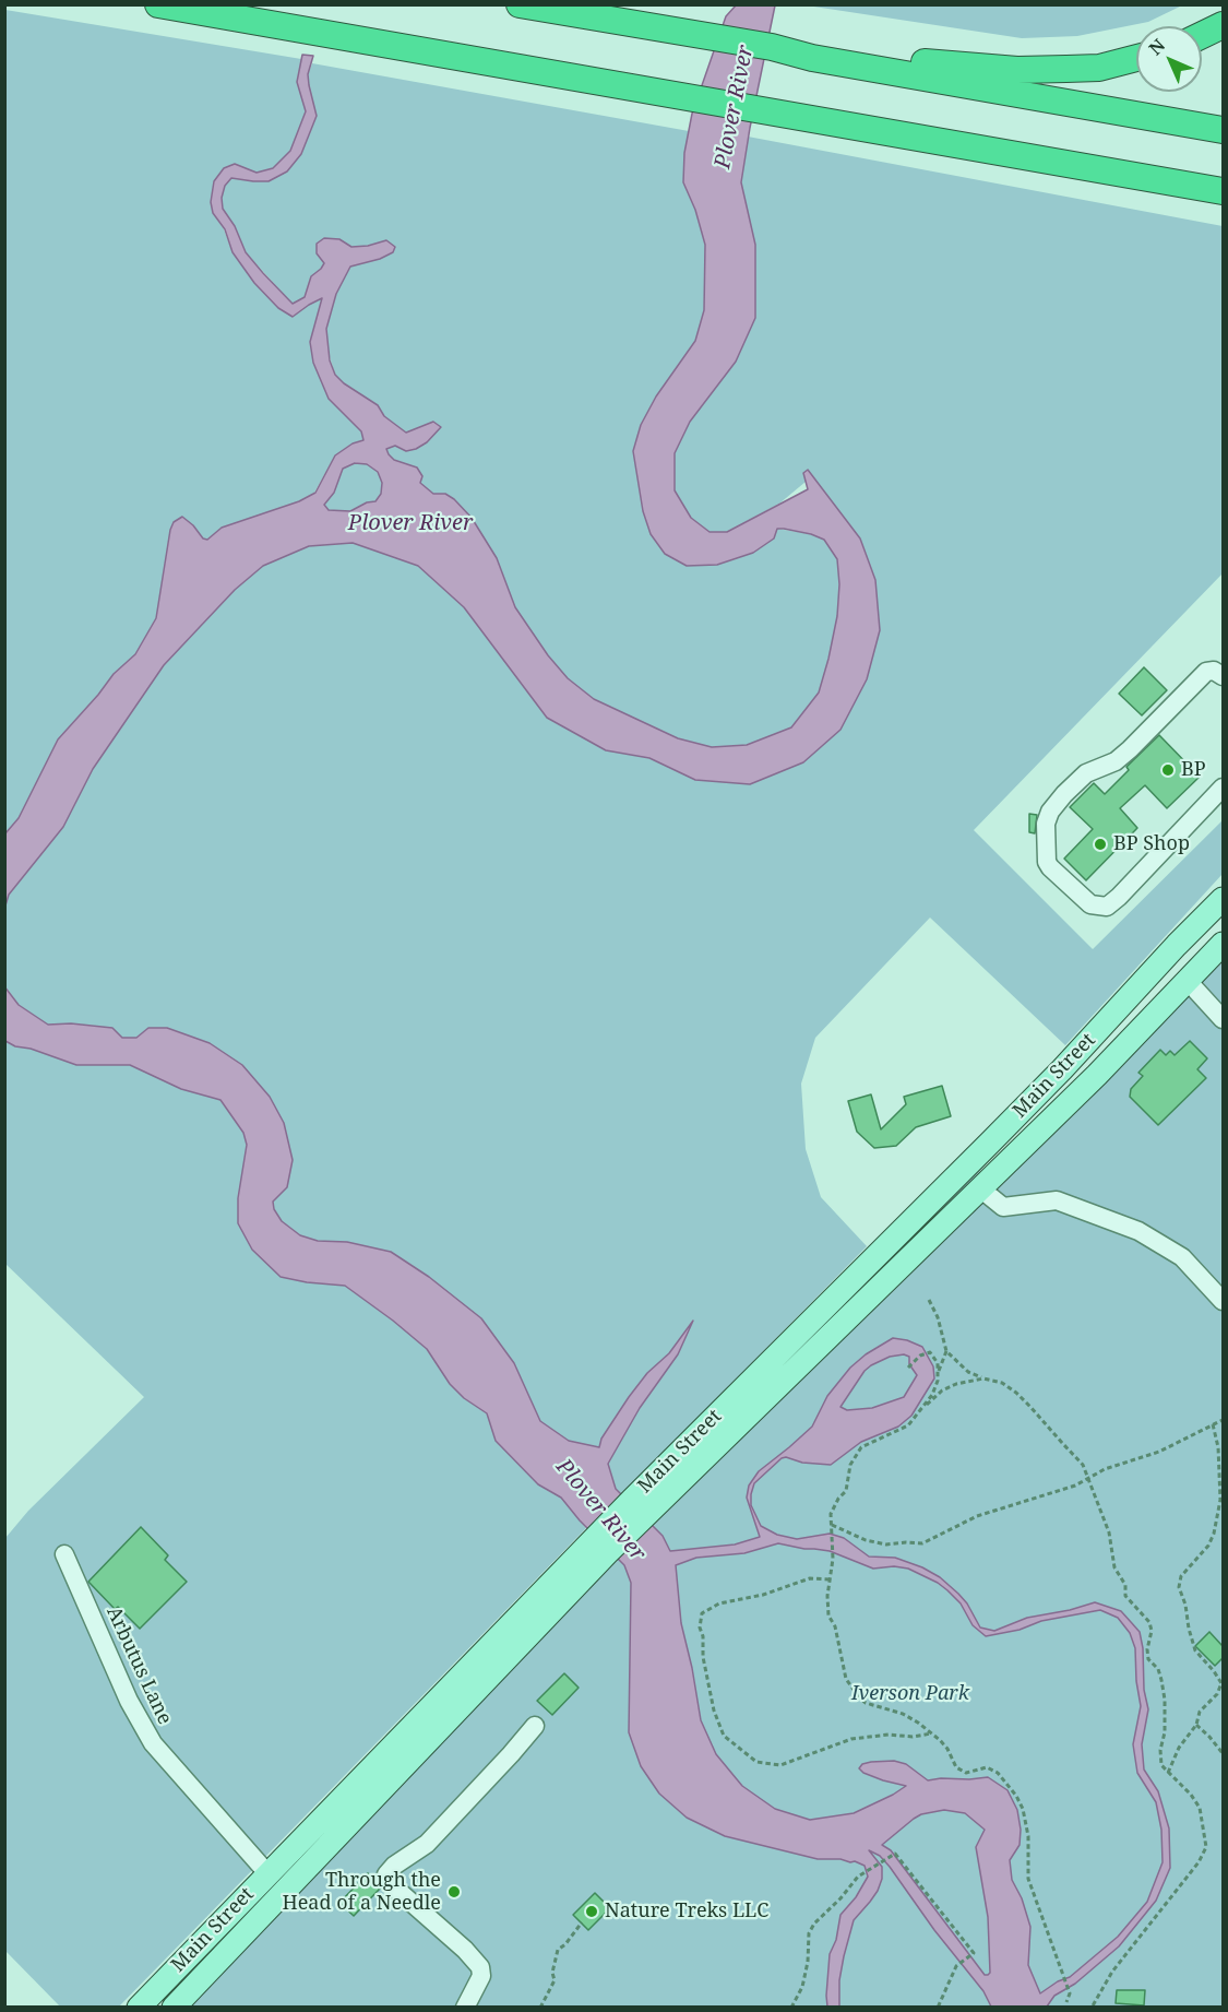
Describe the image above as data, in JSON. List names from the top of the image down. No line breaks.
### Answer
{"streets":{"main road":["Main Street"],"lane":["Arbutus Lane"]},"crossings":[["Main Street","Arbutus Lane"]],"water":["Plover River"],"parks":["Iverson Park"],"places":["BP","BP Shop","Through the Head of a Needle","Nature Treks LLC"],"north":"top left"}
